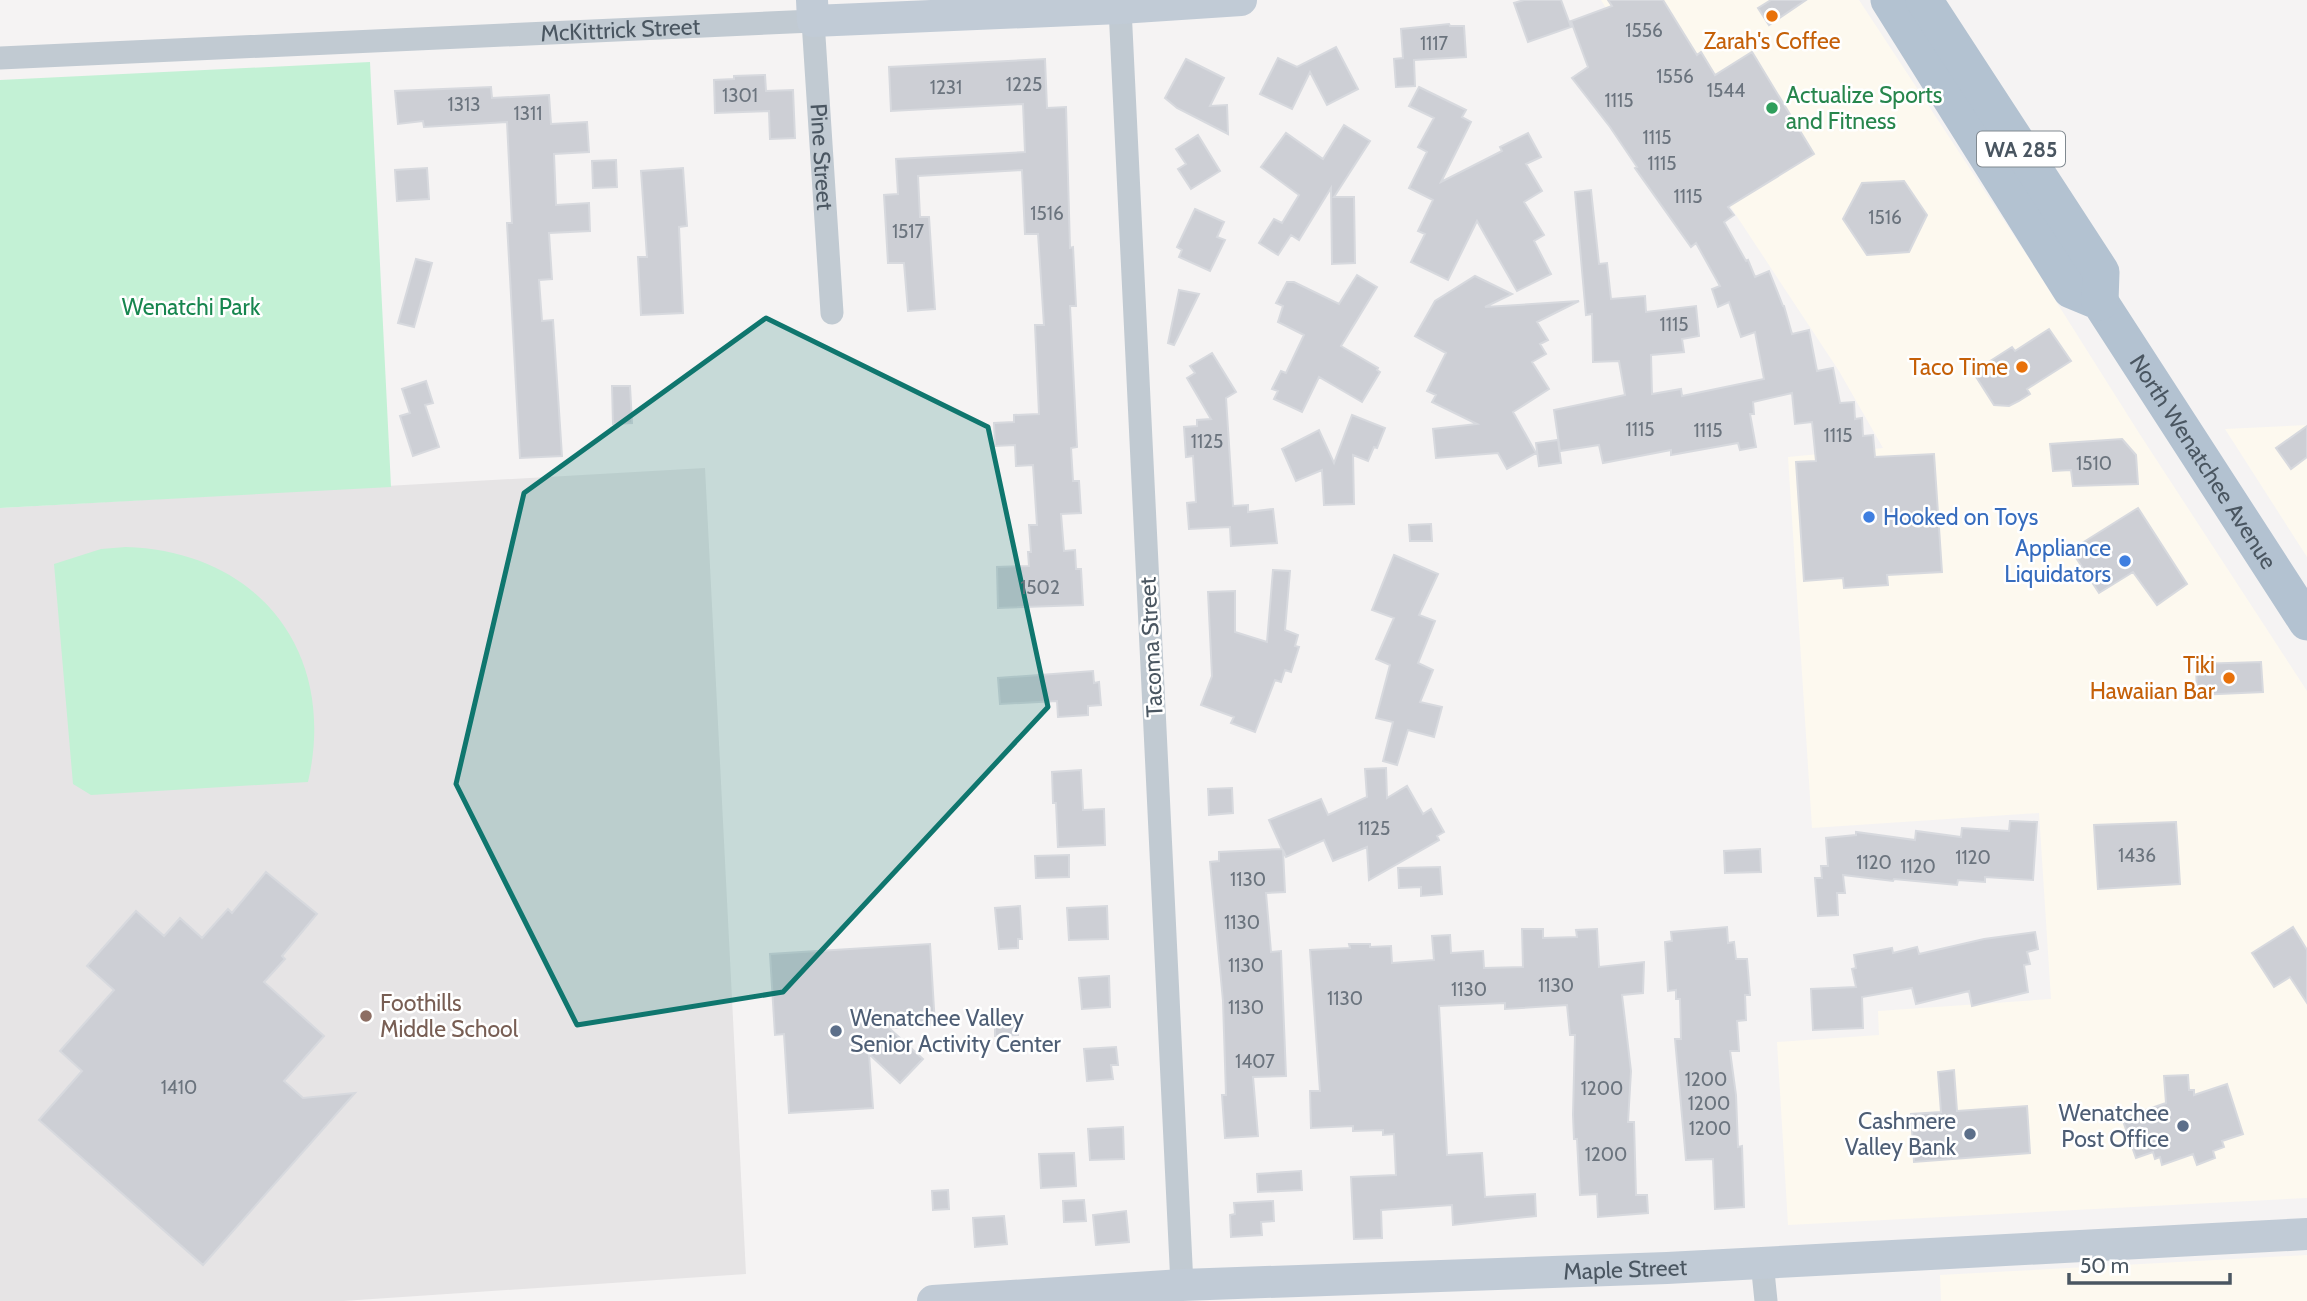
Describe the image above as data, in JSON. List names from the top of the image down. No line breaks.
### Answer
{"streets":{"main road":["WA 285","North Wenatchee Avenue"],"street":["McKittrick Street","Pine Street","Tacoma Street","Maple Street"]},"crossings":[["McKittrick Street","Pine Street"],["McKittrick Street","Tacoma Street"],["WA 285","North Wenatchee Avenue"],["Tacoma Street","Maple Street"]],"parks":["Wenatchi Park"],"places":["Zarah's Coffee","Actualize Sports and Fitness","Taco Time","Hooked on Toys","Appliance Liquidators","Tiki Hawaiian Bar","Foothills Middle School","Wenatchee Valley Senior Activity Center","Wenatchee Post Office","Cashmere Valley Bank"],"house_numbers":["1556","1117","1556","1225","1231","1544","1301","1115","1313","1311","1115","1115","1115","1516","1516","1517","1115","1115","1115","1115","1125","1510","1502","1125","1436","1120","1120","1120","1130","1130","1130","1130","1130","1130","1130","1407","1200","1410","1200","1200","1200","1200"],"scale_bar":"50 m"}
